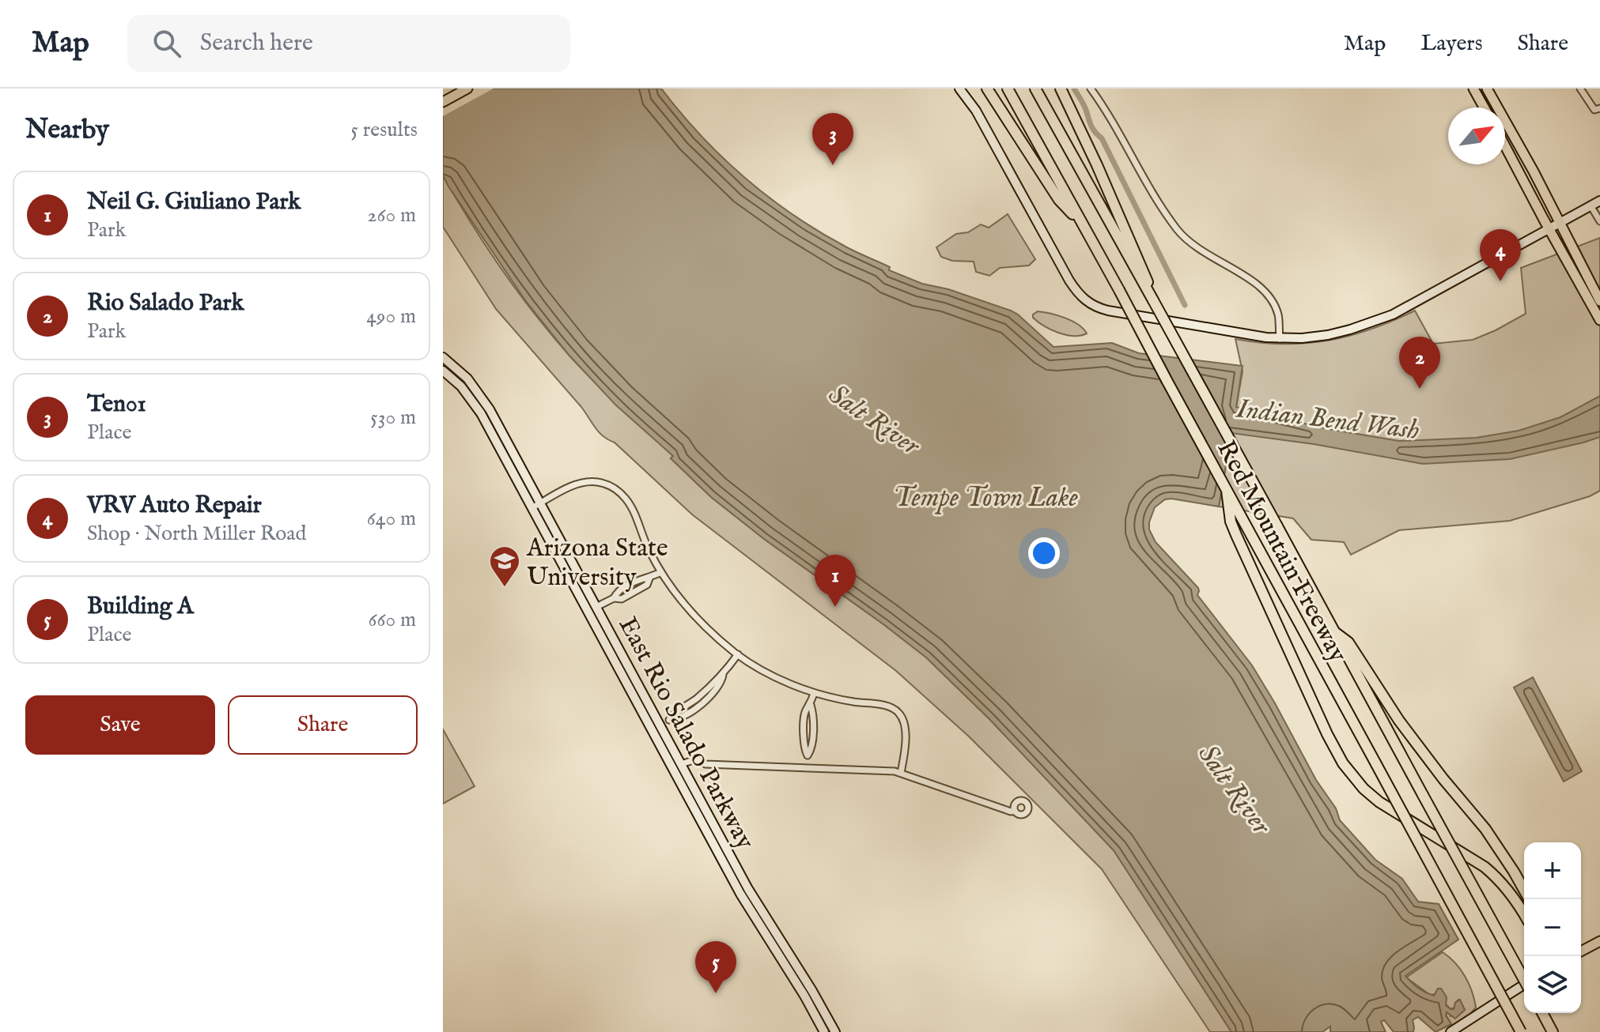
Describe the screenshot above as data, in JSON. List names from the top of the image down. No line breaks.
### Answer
{"streets":{"highway":["Red Mountain Freeway"],"main road":["East Rio Salado Parkway"]},"water":["Indian Bend Wash","Salt River","Tempe Town Lake"],"places":{"school or university":["Arizona State University"]},"north":"top right","page":{"header":"Map","search":"Search here","nav":["Map","Layers","Share"],"heading":["Nearby","5 results"],"pins":["3","4","2","1","5"],"list":[{"mark":"1","name":"Neil G. Giuliano Park","note":"Park","value":"260 m"},{"mark":"2","name":"Rio Salado Park","note":"Park","value":"490 m"},{"mark":"3","name":"Ten01","note":"Place","value":"530 m"},{"mark":"4","name":"VRV Auto Repair","note":"Shop · North Miller Road","value":"640 m"},{"mark":"5","name":"Building A","note":"Place","value":"660 m"}],"buttons":["Save","Share"],"map_buttons":["+","−"]}}
